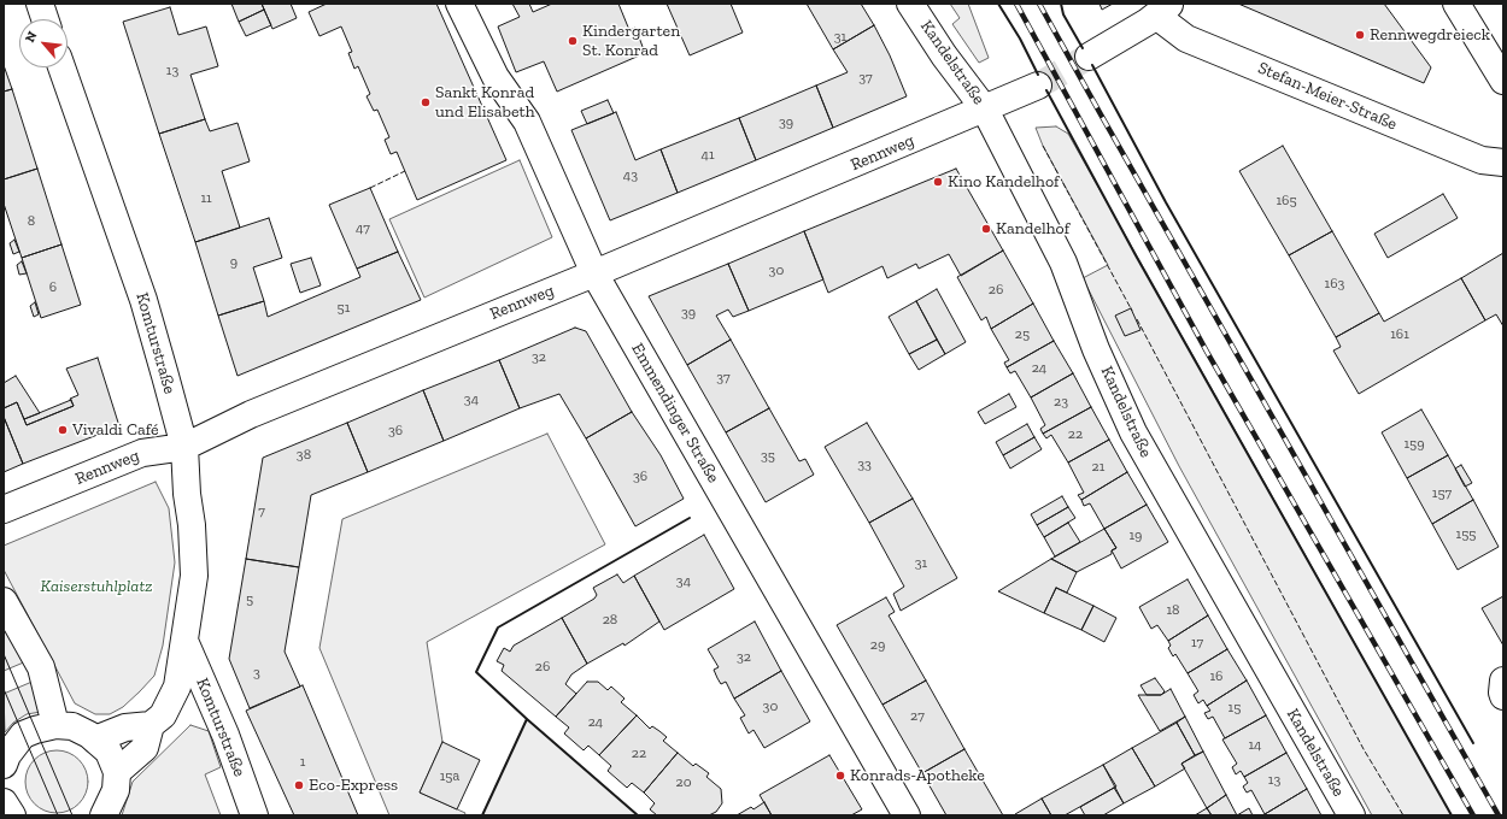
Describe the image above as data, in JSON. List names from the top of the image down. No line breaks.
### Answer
{"streets":{"street":["Kandelstraße","Stefan-Meier-Straße","Rennweg","Komturstraße","Emmendinger Straße"]},"crossings":[["Kandelstraße","Rennweg"],["Rennweg","Komturstraße"],["Rennweg","Emmendinger Straße"]],"parks":["Kaiserstuhlplatz"],"places":["Rennwegdreieck","Kindergarten St. Konrad","Sankt Konrad und Elisabeth","Kino Kandelhof","Kandelhof","Vivaldi Café","Konrads-Apotheke","Eco-Express"],"house_numbers":["31","13","37","39","41","43","11","165","8","47","9","30","163","6","26","51","39","25","161","32","24","37","34","23","36","22","159","38","35","33","21","36","157","7","155","19","31","34","5","18","28","17","29","32","26","3","16","30","15","27","24","14","22","1","15a","13","20"],"north":"top left"}
